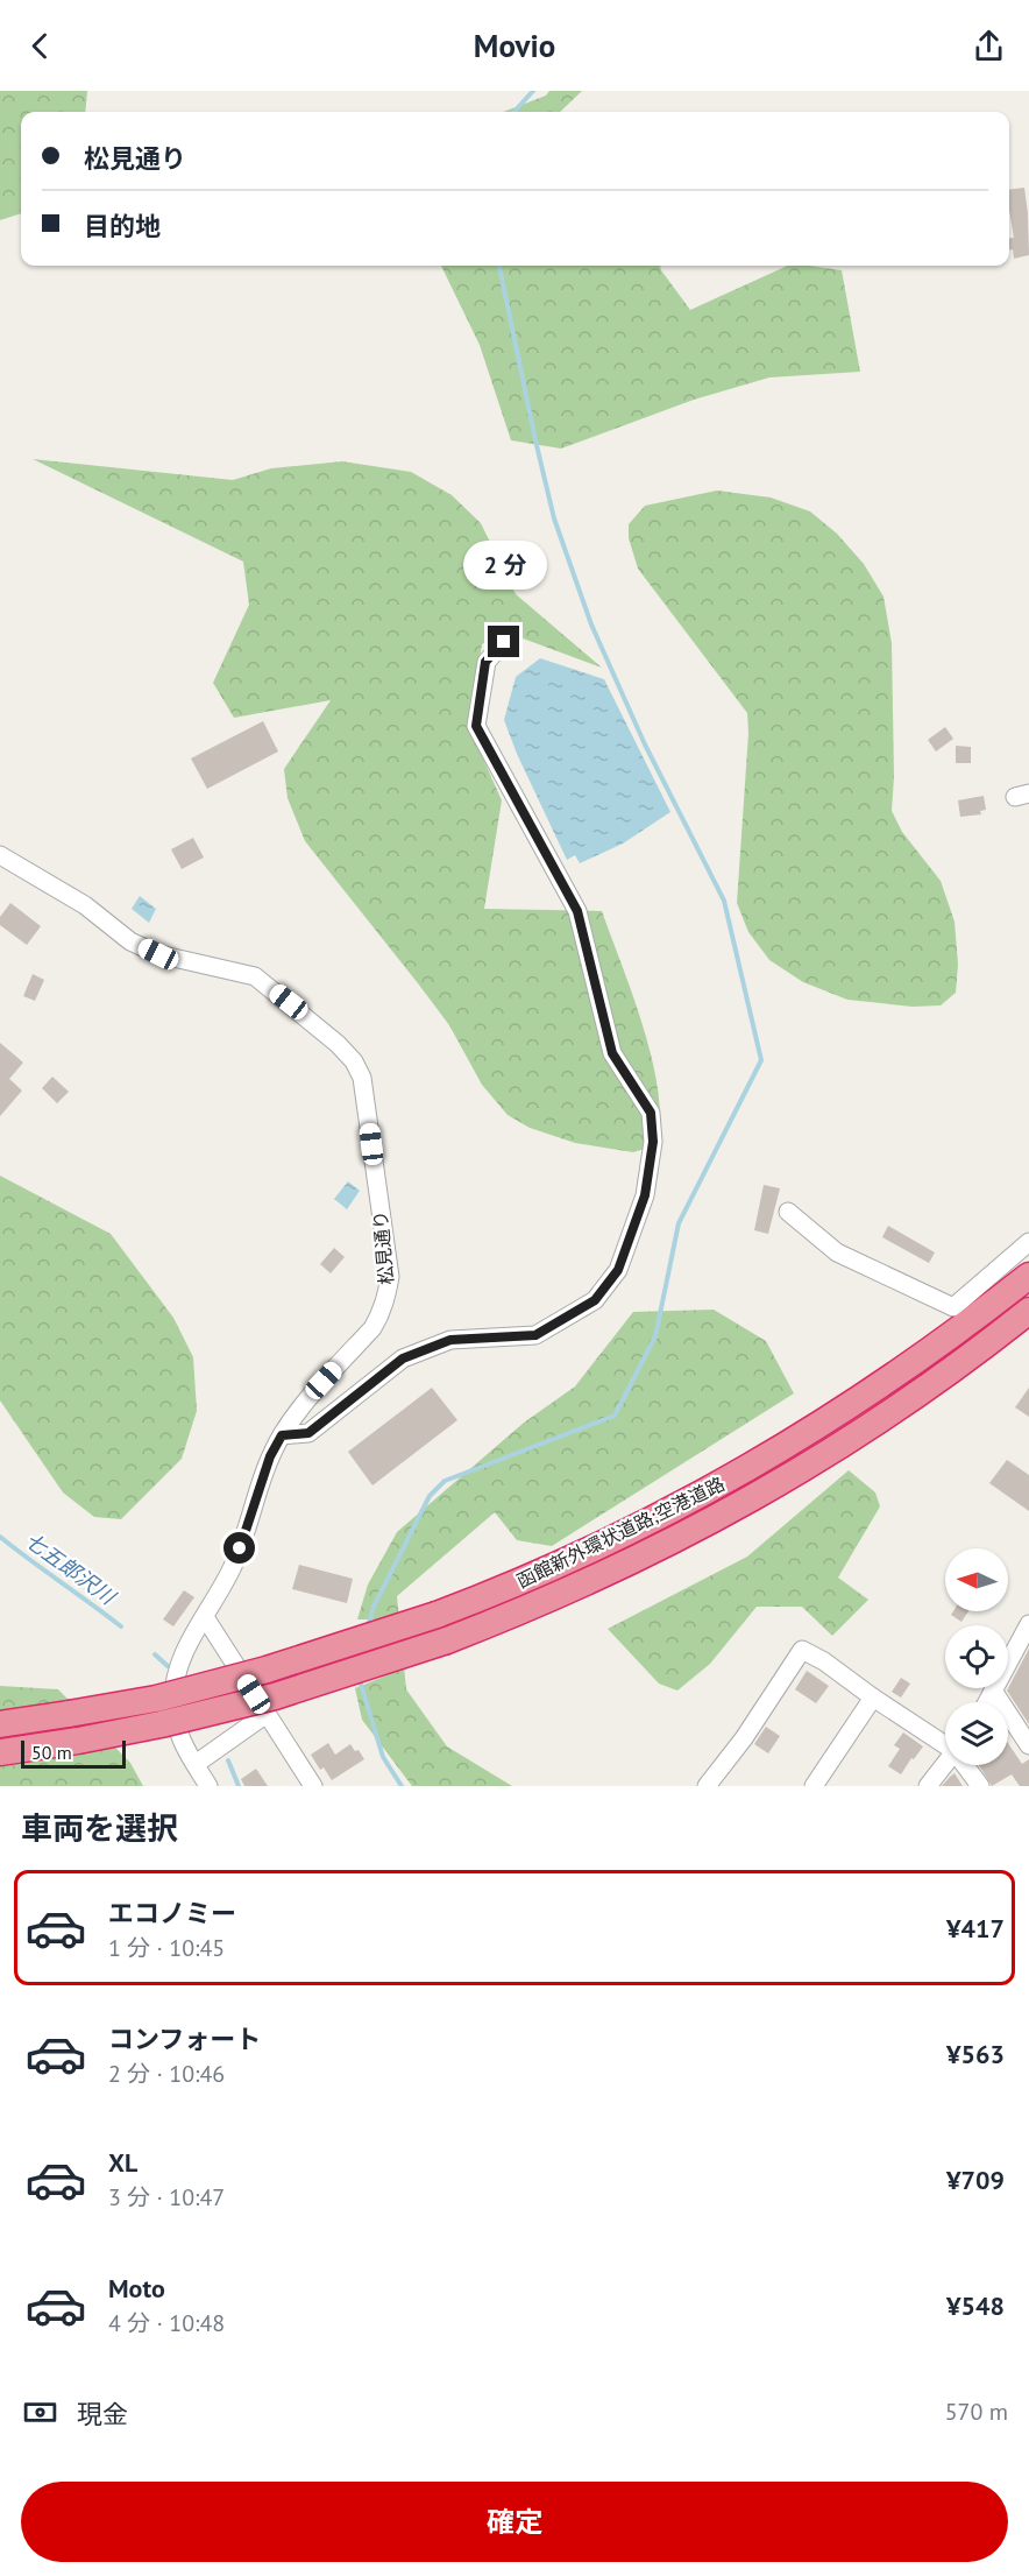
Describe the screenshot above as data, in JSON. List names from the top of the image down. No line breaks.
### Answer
{"streets":{"highway":["函館新外環状道路;空港道路"],"street":["松見通り"]},"water":["七五郎沢川"],"scale_bar":"50 m","north":"left","page":{"header":"Movio","banner":["松見通り","目的地"],"bubble":"2 分","scale":"50 m","heading":"車両を選択","list":[{"name":"エコノミー","note":"1 分 · 10:45","value":"¥417"},{"name":"コンフォート","note":"2 分 · 10:46","value":"¥563"},{"name":"XL","note":"3 分 · 10:47","value":"¥709"},{"name":"Moto","note":"4 分 · 10:48","value":"¥548"}],"pay":["現金","570 m"],"buttons":"確定"}}
